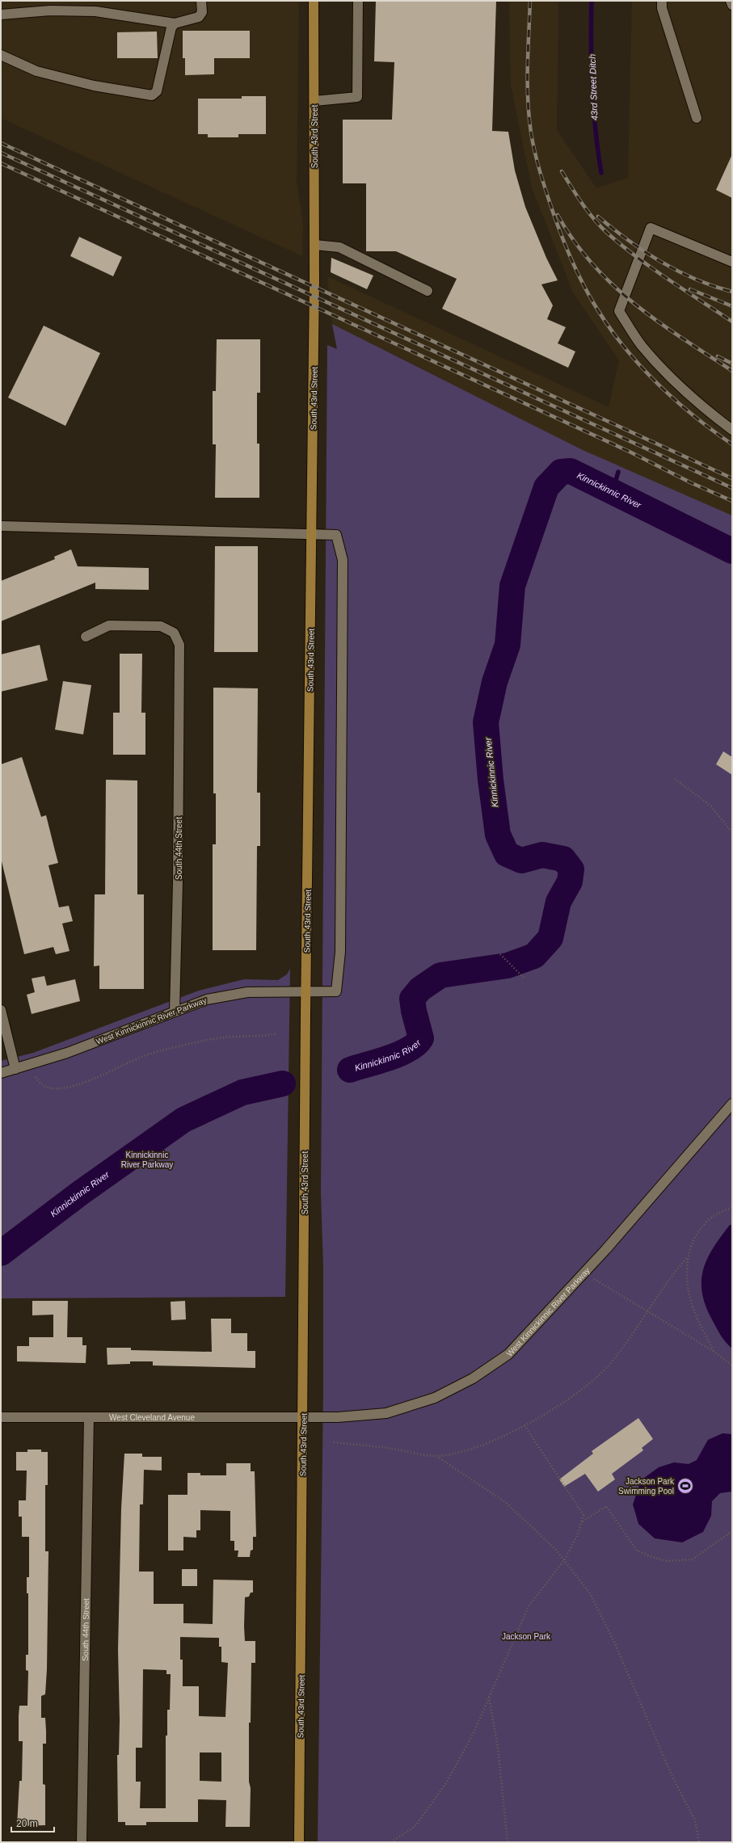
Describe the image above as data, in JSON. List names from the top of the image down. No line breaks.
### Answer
{"streets":{"main road":["South 43rd Street"],"street":["South 44th Street","West Kinnickinnic River Parkway","West Cleveland Avenue"]},"crossings":[["South 43rd Street","West Kinnickinnic River Parkway"],["South 43rd Street","West Cleveland Avenue"],["South 44th Street","West Kinnickinnic River Parkway"],["South 44th Street","West Cleveland Avenue"],["West Kinnickinnic River Parkway","West Cleveland Avenue"]],"water":["43rd Street Ditch","Kinnickinnic River"],"parks":["Kinnickinnic River Parkway","Jackson Park"],"places":{"sports":["Jackson Park Swimming Pool"]},"scale_bar":"20 m"}
